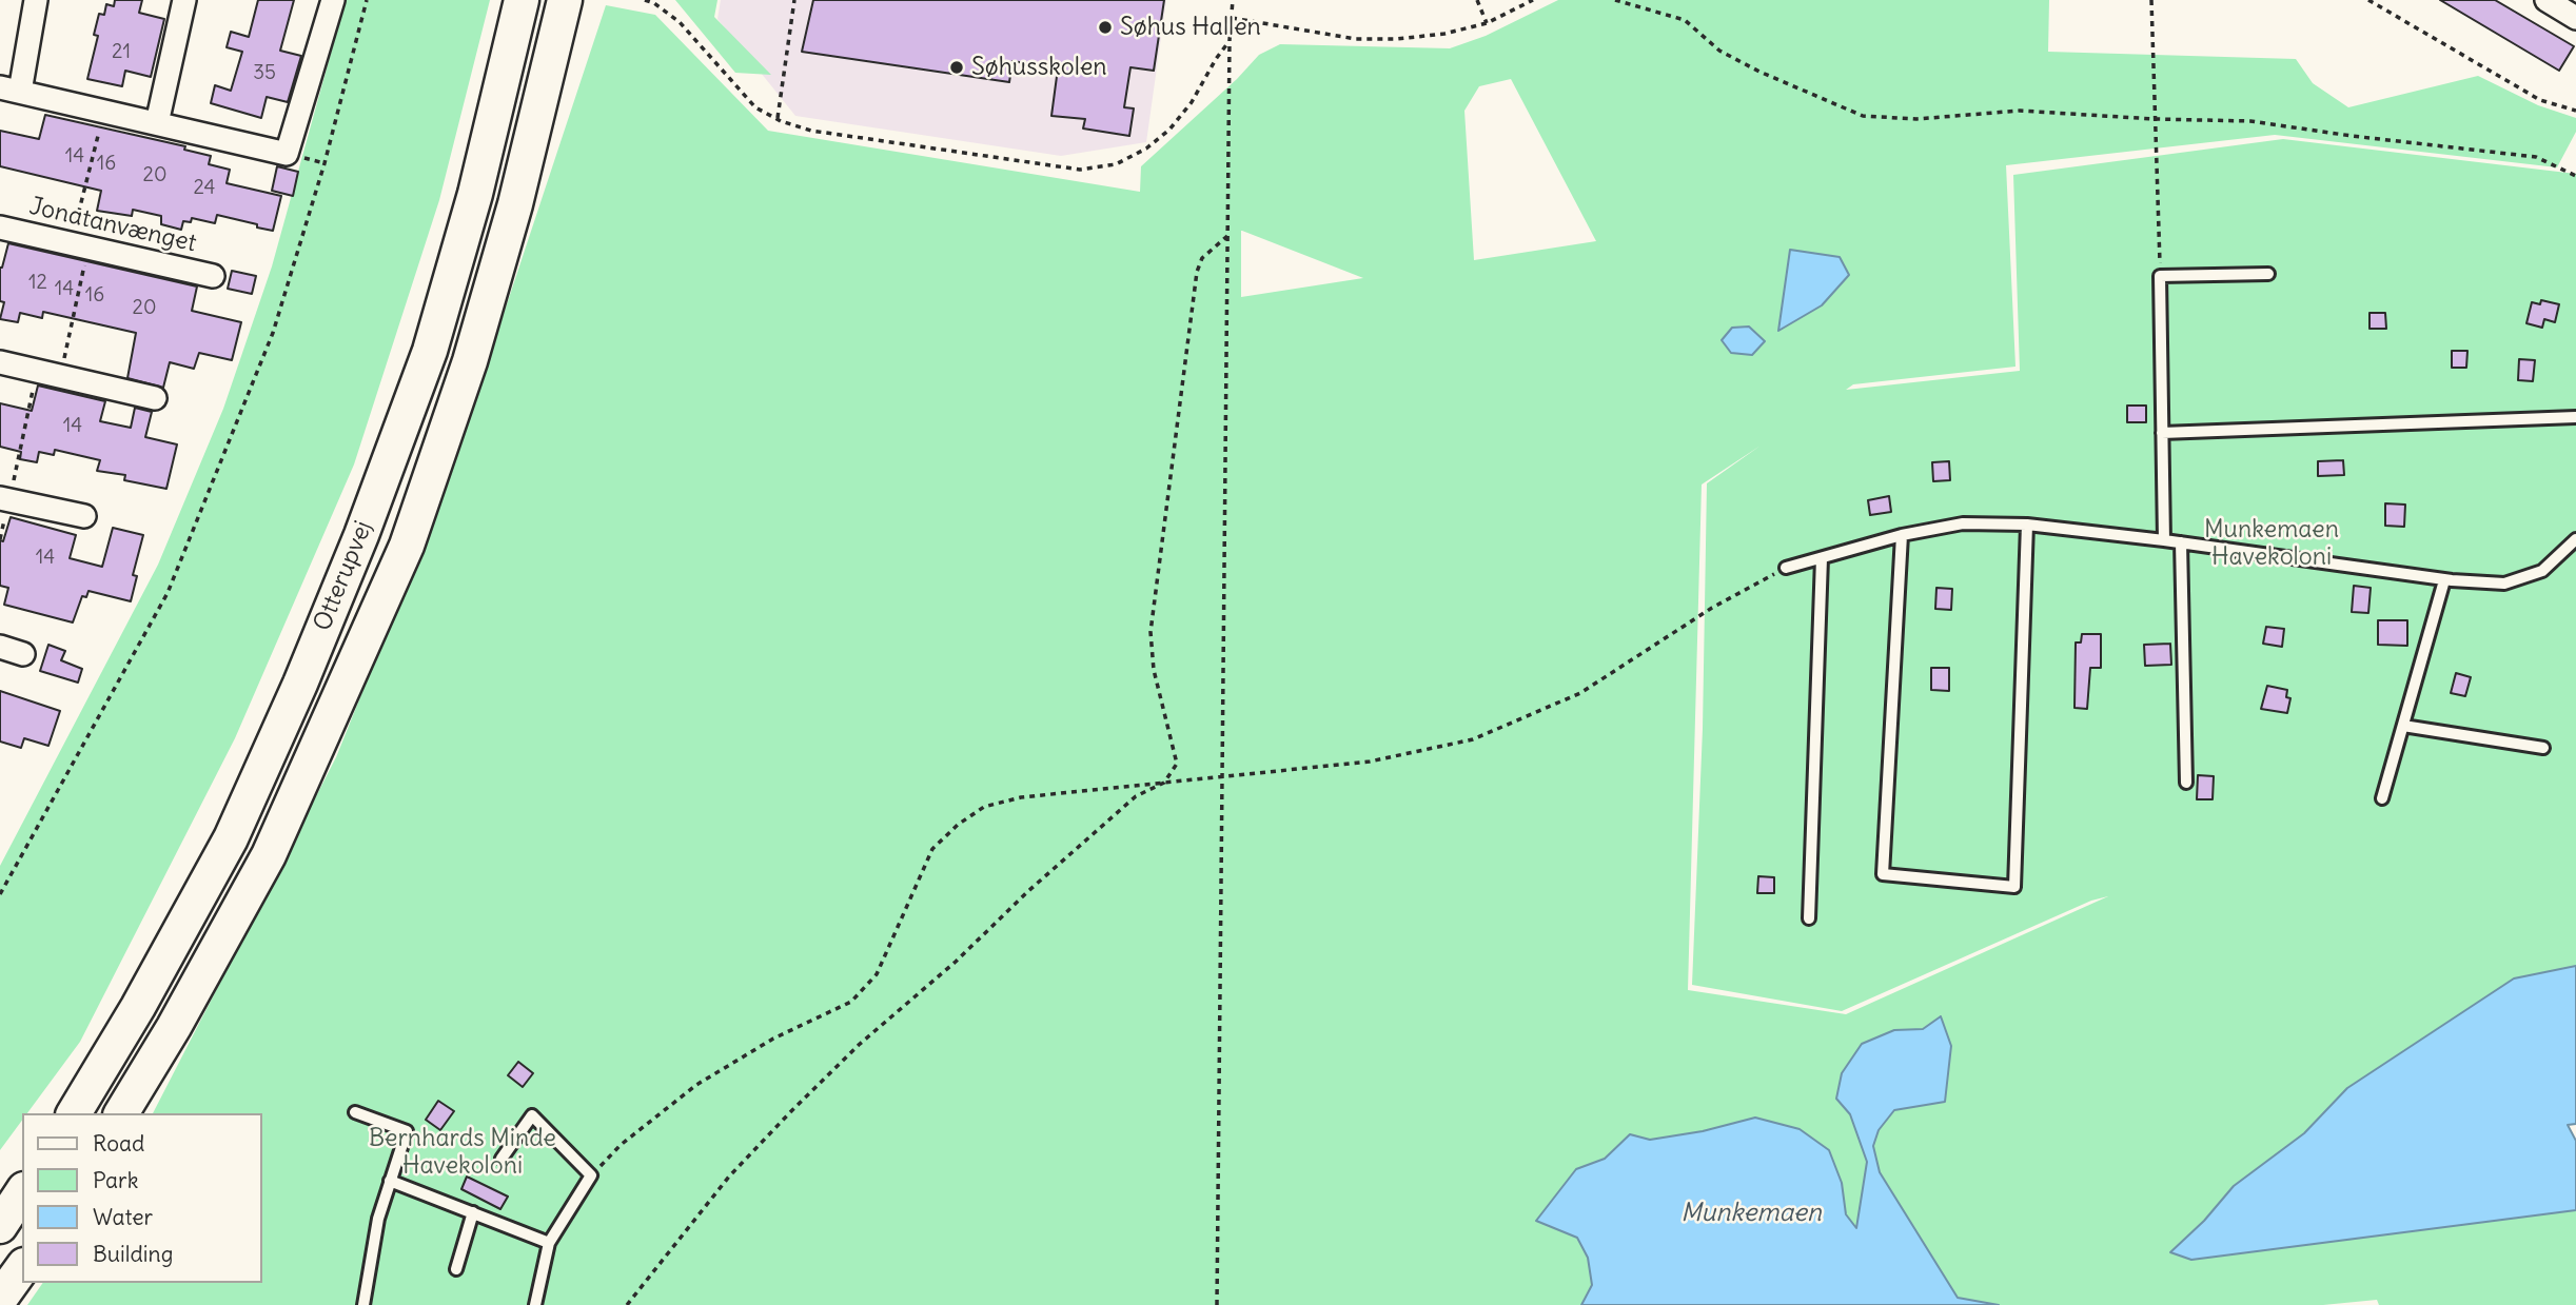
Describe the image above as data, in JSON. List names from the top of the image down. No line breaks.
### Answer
{"streets":{"main road":["Otterupvej"],"street":["Jonatanvænget"]},"water":["Munkemaen"],"parks":["Munkemaen Havekoloni","Bernhards Minde Havekoloni"],"places":["Søhus Hallen","Søhusskolen"],"house_numbers":["21","35","14","16","20","24","12","14","16","20","14","14"],"legend":["Road","Park","Water","Building"]}
